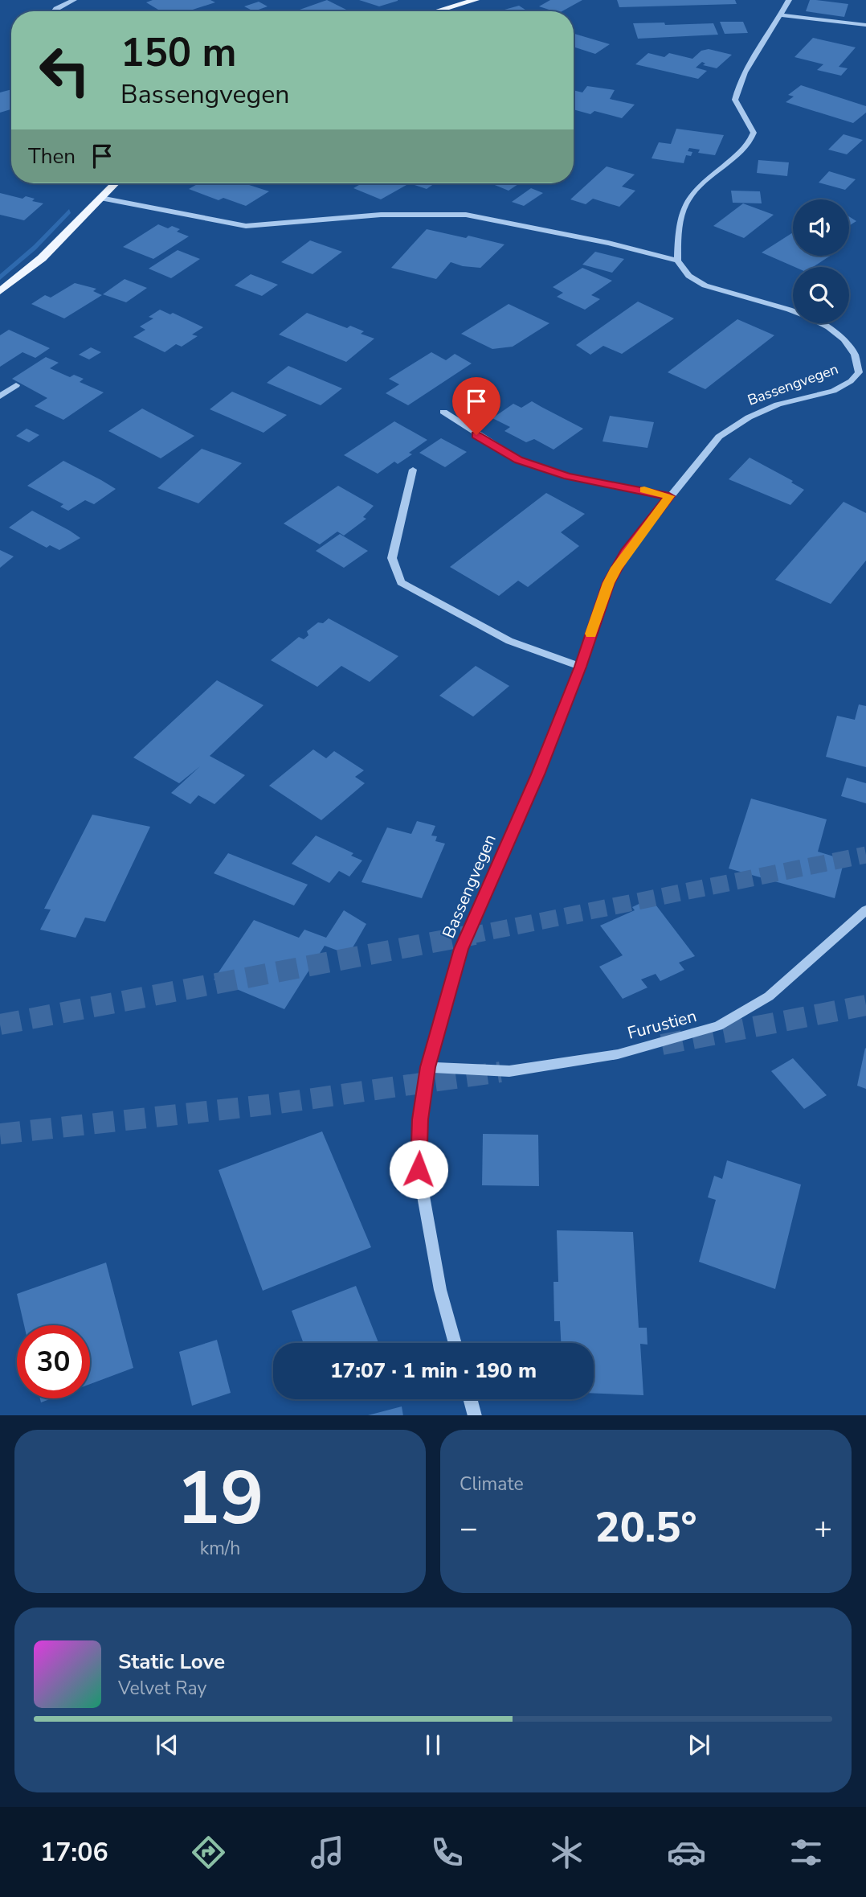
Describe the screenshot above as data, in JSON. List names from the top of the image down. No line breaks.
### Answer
{"streets":{"street":["Bassengvegen","Furustien"]},"crossings":[["Bassengvegen","Furustien"]],"page":{"turn":["150 m","Bassengvegen"],"then":"Then","limit":"30","trip":"17:07 · 1 min · 190 m","tile":[["19","km/h"],"Climate"],"heat":["−","20.5°","+"],"song":["Static Love","Velvet Ray"],"tabs":"17:06"}}
